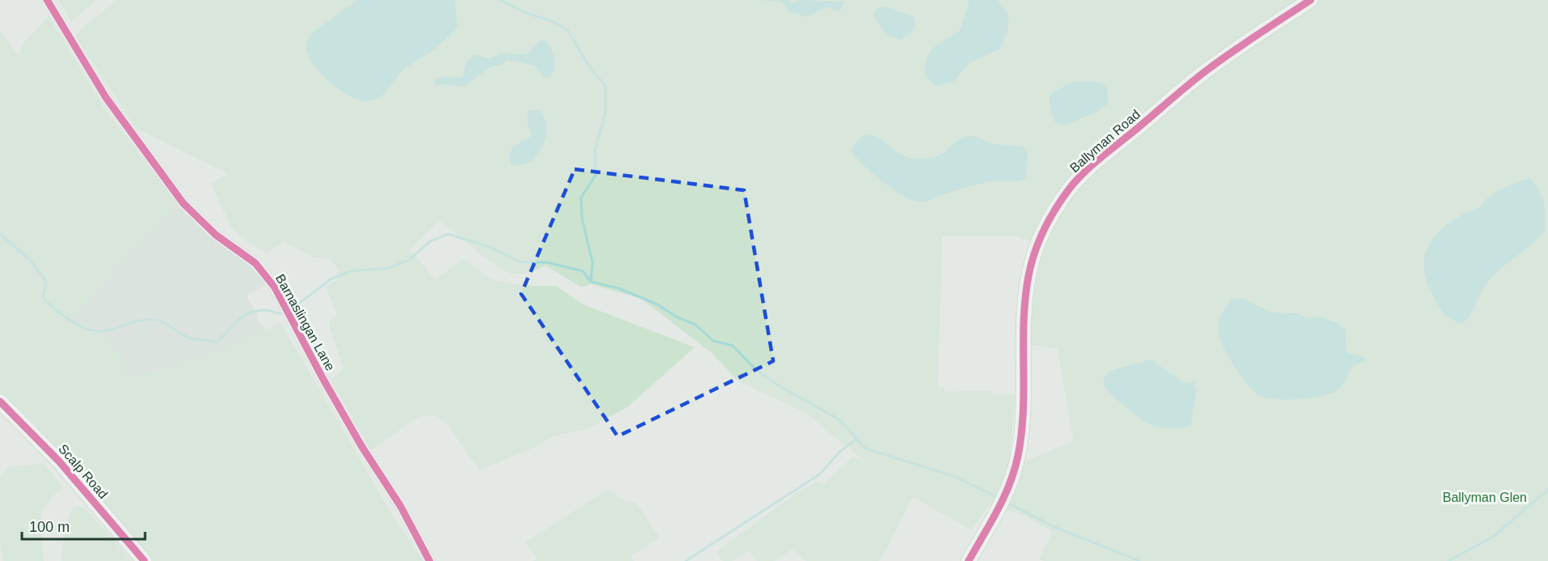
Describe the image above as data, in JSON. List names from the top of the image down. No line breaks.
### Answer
{"streets":{"street":["Ballyman Road","Barnaslingan Lane","Scalp Road"]},"parks":["Ballyman Glen"],"scale_bar":"100 m"}
